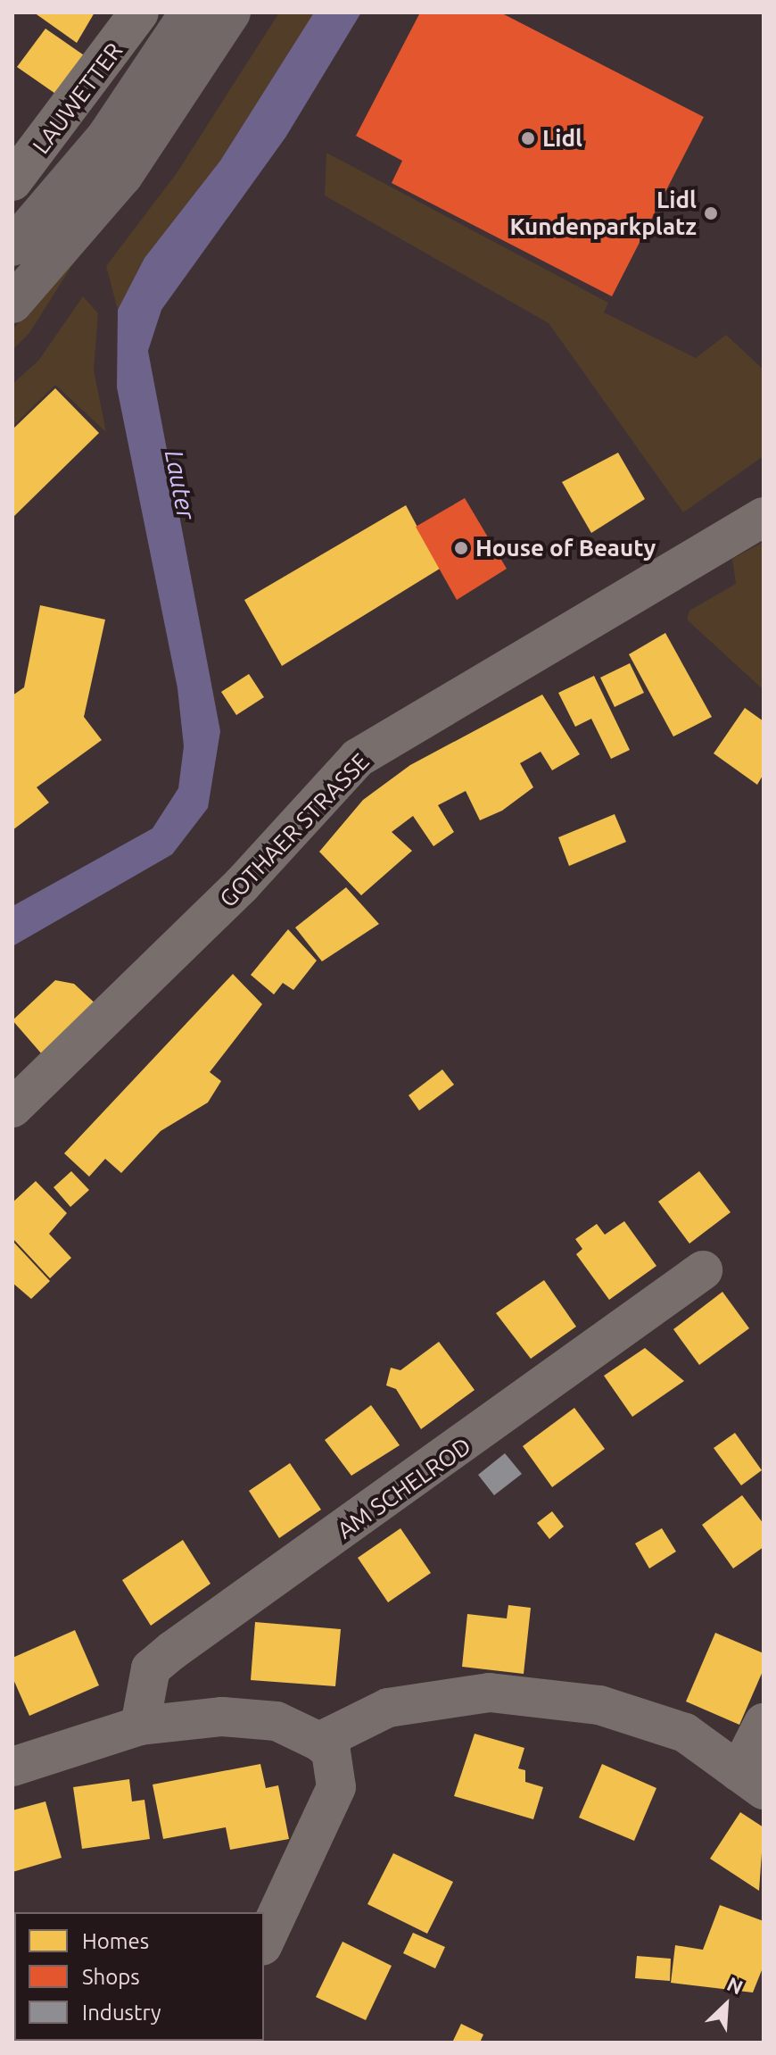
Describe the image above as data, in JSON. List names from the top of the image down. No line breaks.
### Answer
{"streets":{"street":["LAUWETTER","GOTHAER STRASSE","AM SCHELROD"]},"water":["Lauter"],"places":["Lidl","Lidl Kundenparkplatz","House of Beauty"],"legend":["Homes","Shops","Industry"],"north":"top right"}
